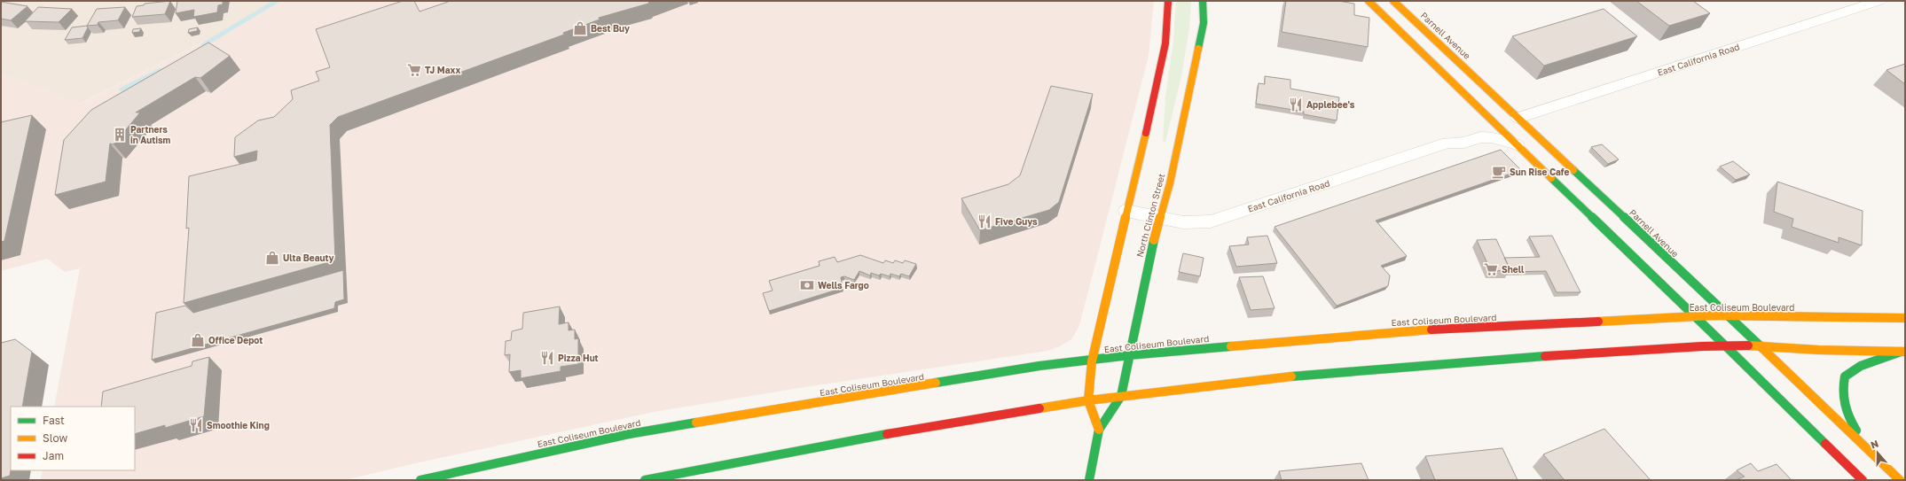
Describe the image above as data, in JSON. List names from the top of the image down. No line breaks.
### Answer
{"streets":{"main road":["Parnell Avenue","North Clinton Street","East Coliseum Boulevard"],"street":["East California Road"]},"crossings":[["Parnell Avenue","East California Road"],["Parnell Avenue","East Coliseum Boulevard"],["East California Road","North Clinton Street"],["North Clinton Street","East Coliseum Boulevard"]],"places":{"shop":["Best Buy","Ulta Beauty","Office Depot"],"supermarket":["TJ Maxx","Shell"],"restaurant":["Applebee's","Five Guys","Pizza Hut","Smoothie King"],"building":["Partners in Autism"],"cafe":["Sun Rise Cafe"],"bank":["Wells Fargo"]},"legend":["Fast","Slow","Jam"],"north":"top"}
